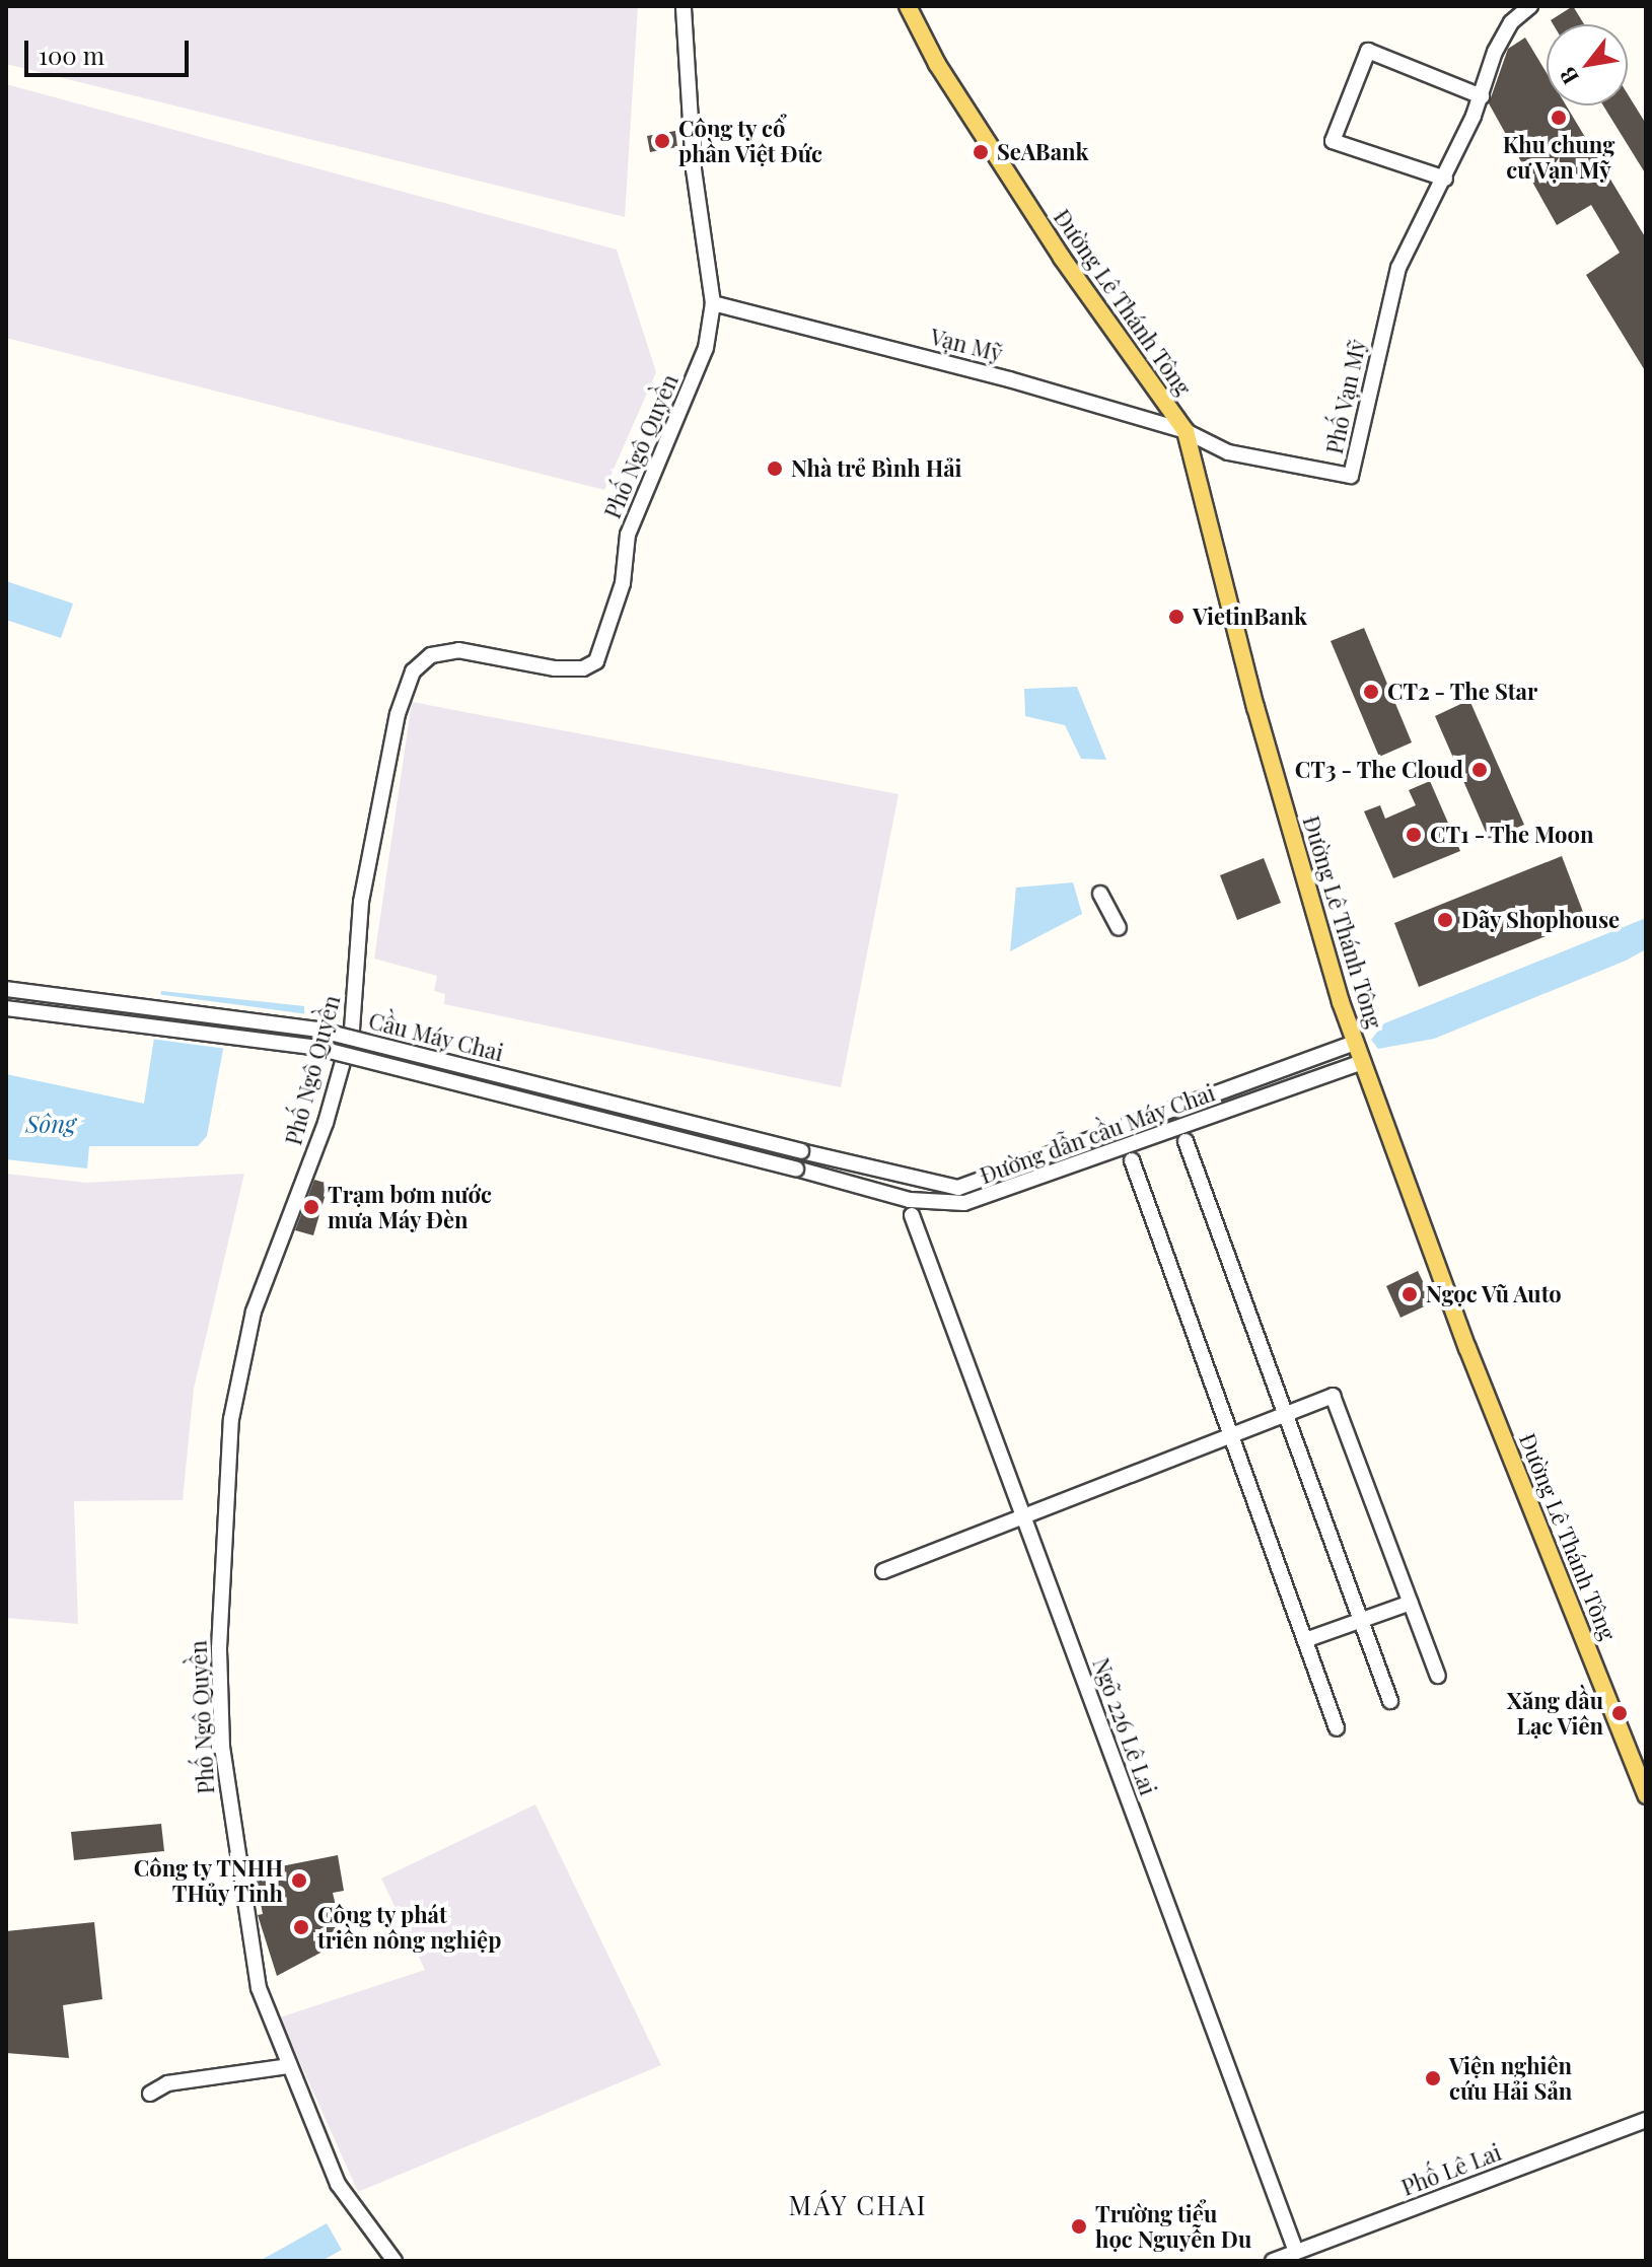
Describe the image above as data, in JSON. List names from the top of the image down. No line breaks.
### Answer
{"streets":{"main road":["Đường Lê Thánh Tông"],"street":["Vạn Mỹ","Phố Vạn Mỹ","Phố Ngô Quyền","Cầu Máy Chai","Đường dẫn cầu Máy Chai","Ngõ 226 Lê Lai","Phố Lê Lai"]},"crossings":[["Đường Lê Thánh Tông","Phố Vạn Mỹ"],["Đường Lê Thánh Tông","Đường dẫn cầu Máy Chai"],["Vạn Mỹ","Phố Vạn Mỹ"],["Vạn Mỹ","Phố Ngô Quyền"],["Cầu Máy Chai","Đường dẫn cầu Máy Chai"],["Ngõ 226 Lê Lai","Phố Lê Lai"]],"districts":["MÁY CHAI"],"water":["Sông"],"places":["Khu chung cư Vạn Mỹ","Công ty cổ phần Việt Đức","SeABank","Nhà trẻ Bình Hải","VietinBank","CT2 - The Star","CT3 - The Cloud","CT1 - The Moon","Dãy Shophouse","Trạm bơm nước mưa Máy Đèn","Ngọc Vũ Auto","Xăng dầu Lạc Viên","Công ty TNHH THủy Tinh","Công ty phát triền nông nghiệp","Viện nghiên cứu Hải Sản","Trường tiểu học Nguyễn Du"],"scale_bar":"100 m","north":"bottom left"}
